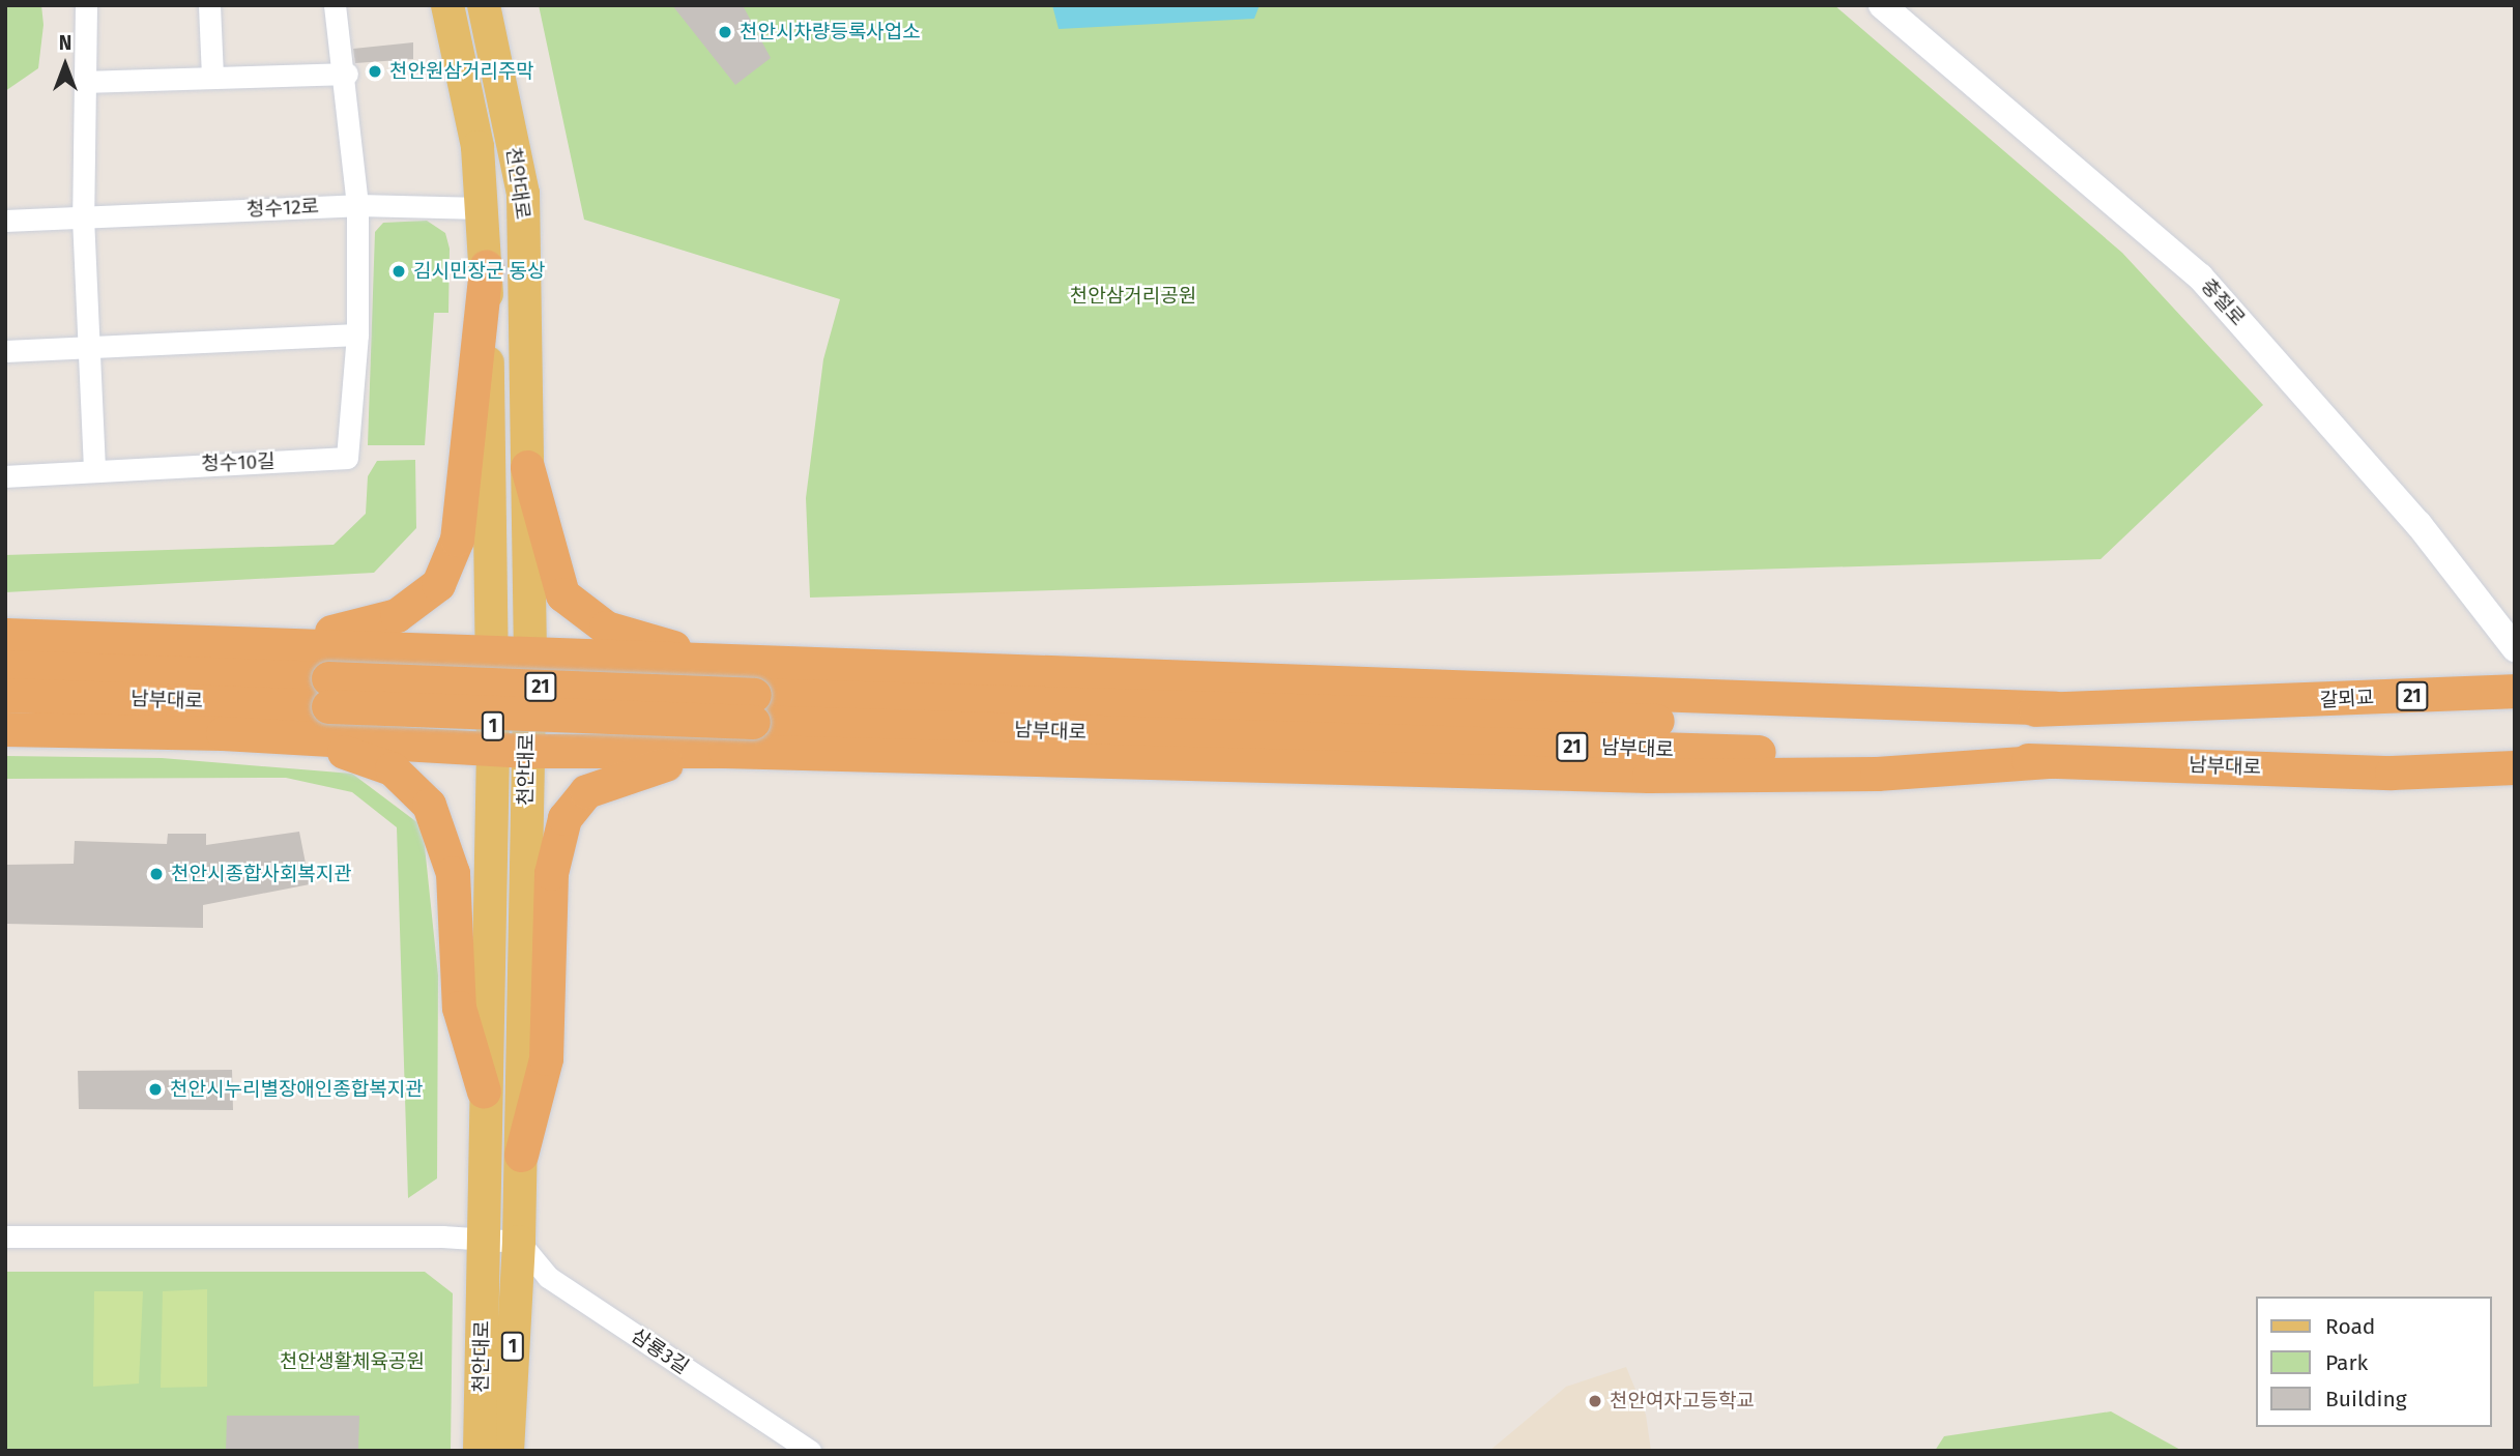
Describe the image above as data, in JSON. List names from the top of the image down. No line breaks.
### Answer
{"streets":{"highway":["21","갈뫼교","남부대로"],"main road":["천안대로","1"],"street":["청수12로","충절로","청수10길","삼룡3길"]},"crossings":[["천안대로","청수12로"],["천안대로","삼룡3길"],["청수12로","청수10길"],["21","남부대로"],["갈뫼교","남부대로"]],"parks":["천안삼거리공원","천안생활체육공원"],"places":["천안시차량등록사업소","천안원삼거리주막","김시민장군 동상","천안시종합사회복지관","천안시누리별장애인종합복지관","천안여자고등학교"],"legend":["Road","Park","Building"],"north":"top"}
